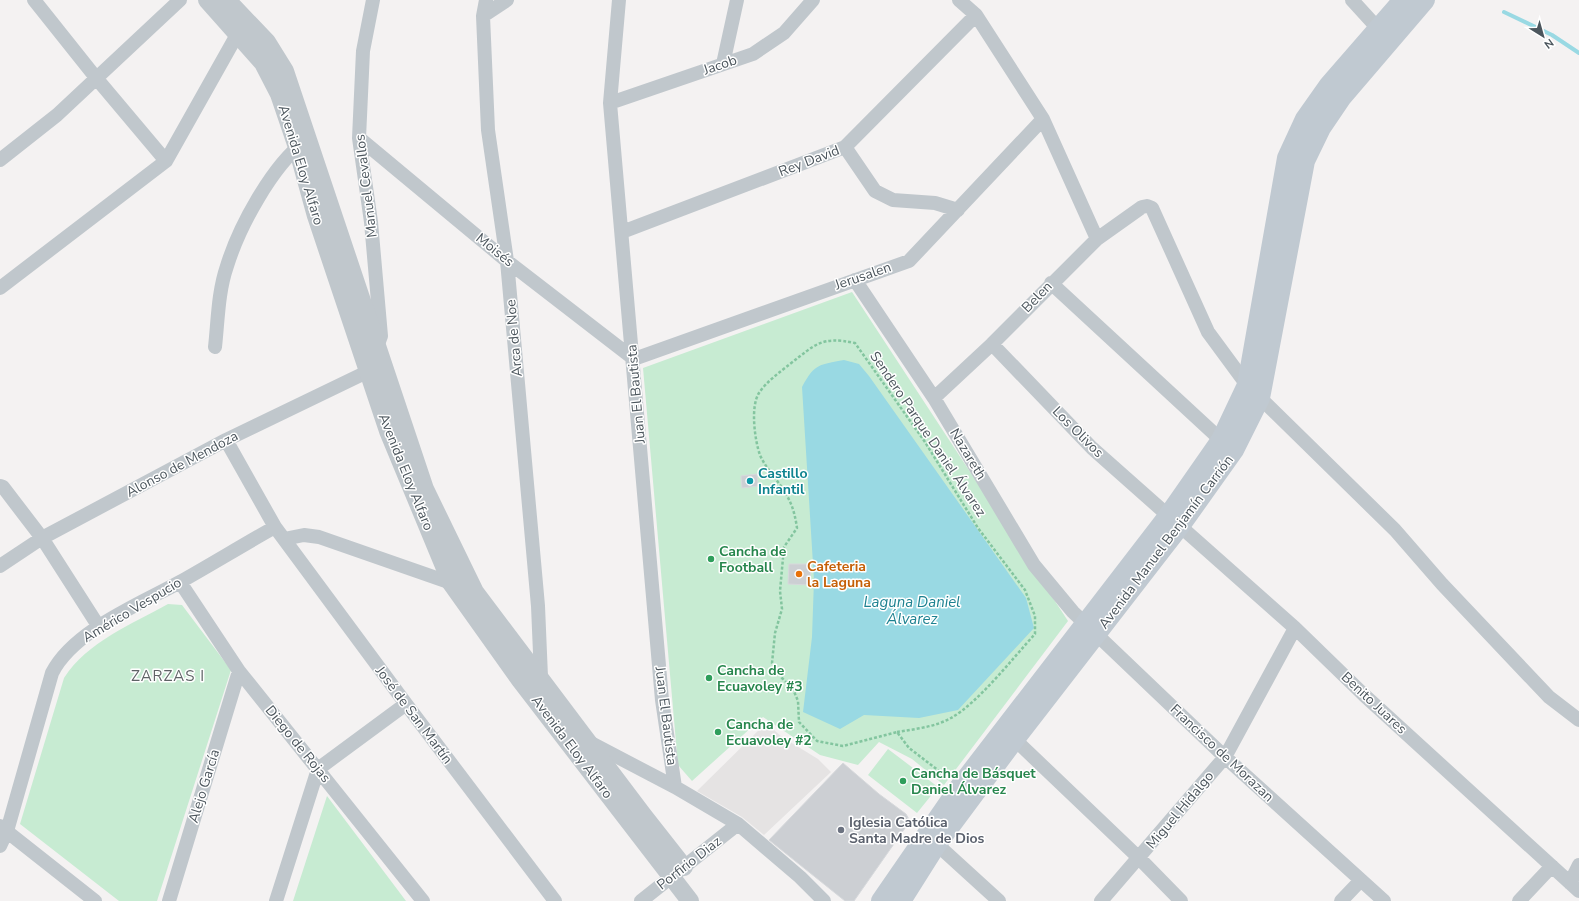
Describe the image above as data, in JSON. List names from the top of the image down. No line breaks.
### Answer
{"streets":{"main road":["Avenida Manuel Benjamín Carrión"],"street":["Jacob","Rey David","Avenida Eloy Alfaro","Manuel Cevallos","Moisés","Jerusalen","Belen","Arca de Noe","Juan El Bautista","Los Olivos","Nazareth","Alonso de Mendoza","Américo Vespucio","Benito Juares","José de San Martín","Diego de Rojas","Francisco de Morazan","Alejo García","Miguel Hidalgo","Porfirio Diaz"],"path":["Sendero Parque Daniel Álvarez"]},"crossings":[["Jacob","Juan El Bautista"],["Rey David","Juan El Bautista"],["Avenida Eloy Alfaro","Manuel Cevallos"],["Avenida Eloy Alfaro","Arca de Noe"],["Avenida Eloy Alfaro","Alonso de Mendoza"],["Avenida Eloy Alfaro","Porfirio Diaz"],["Manuel Cevallos","Moisés"],["Moisés","Jerusalen"],["Moisés","Arca de Noe"],["Moisés","Juan El Bautista"],["Jerusalen","Juan El Bautista"],["Jerusalen","Nazareth"],["Belen","Los Olivos"],["Belen","Nazareth"],["Belen","Avenida Manuel Benjamín Carrión"],["Los Olivos","Avenida Manuel Benjamín Carrión"],["Los Olivos","Benito Juares"],["Nazareth","Avenida Manuel Benjamín Carrión"],["Nazareth","Francisco de Morazan"],["Alonso de Mendoza","José de San Martín"],["Avenida Manuel Benjamín Carrión","Benito Juares"],["Avenida Manuel Benjamín Carrión","Francisco de Morazan"],["Américo Vespucio","José de San Martín"],["Américo Vespucio","Diego de Rojas"],["Benito Juares","Miguel Hidalgo"],["Diego de Rojas","Alejo García"],["Francisco de Morazan","Miguel Hidalgo"]],"districts":["ZARZAS I"],"water":["Laguna Daniel Álvarez"],"places":["Castillo Infantil","Cancha de Football","Cafeteria la Laguna","Cancha de Ecuavoley #3","Cancha de Ecuavoley #2","Cancha de Básquet Daniel Álvarez","Iglesia Católica Santa Madre de Dios"],"north":"bottom right"}
